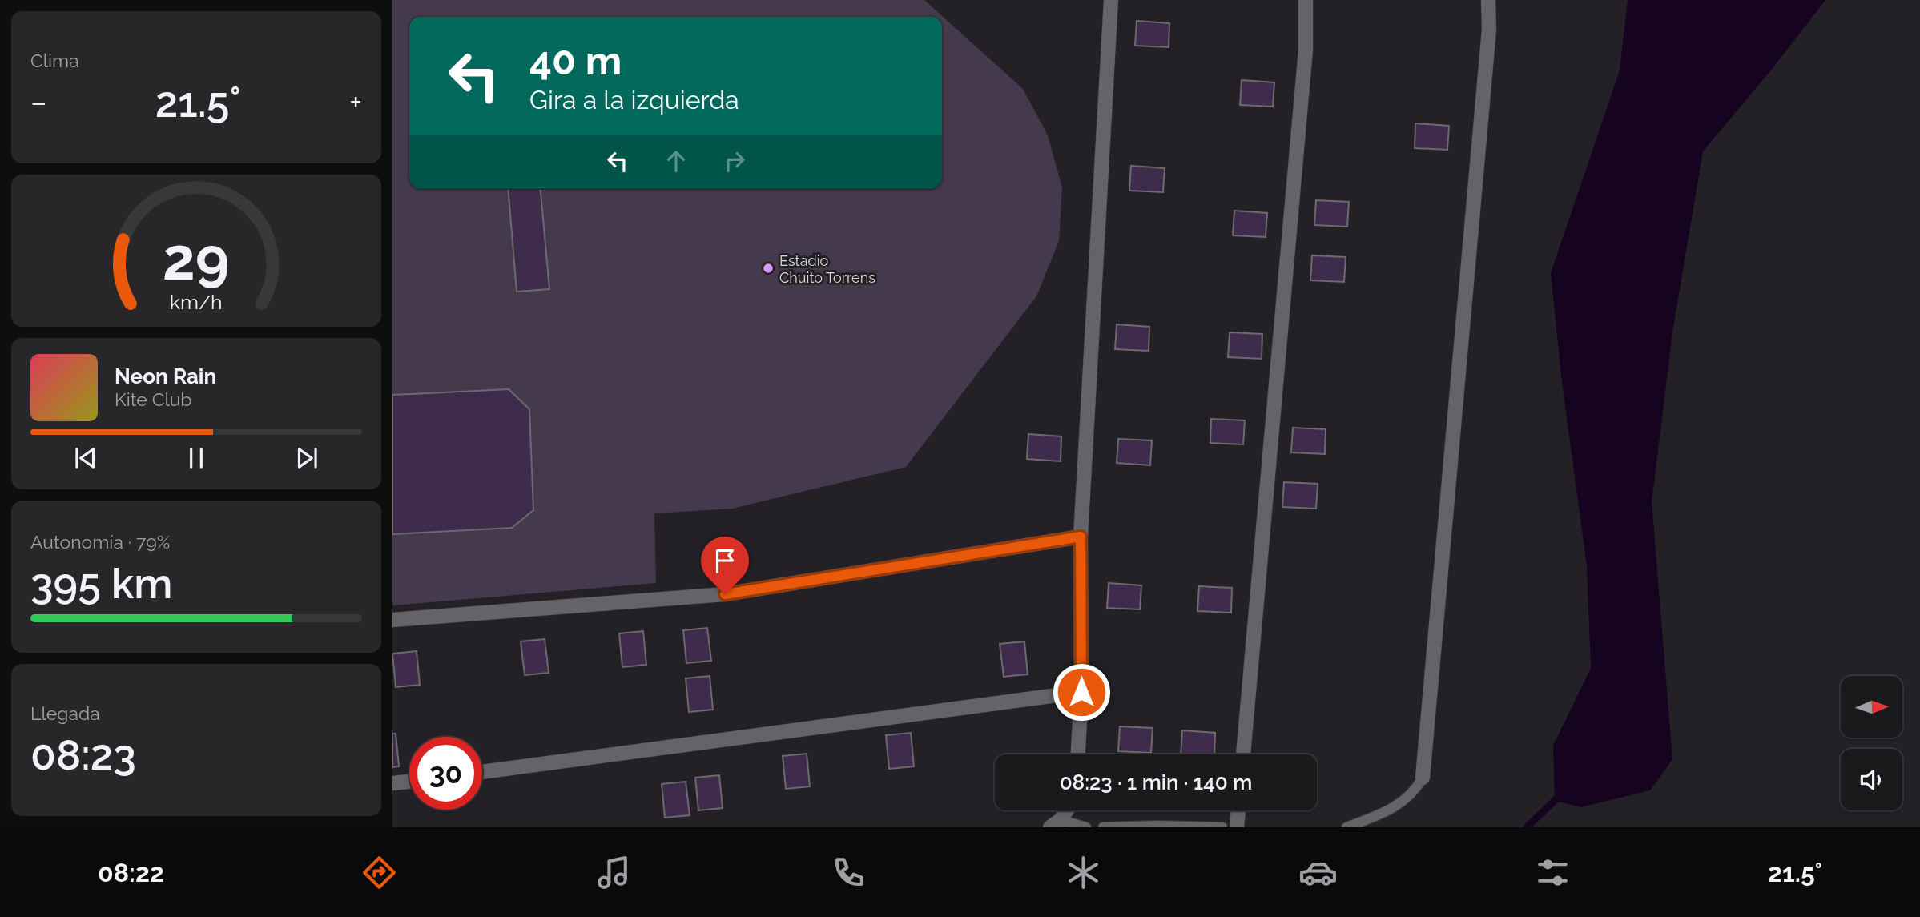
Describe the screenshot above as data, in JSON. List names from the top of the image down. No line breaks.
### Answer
{"places":["Estadio Chuito Torrens"],"north":"right","page":{"tile":["Clima",["Autonomía · 79%","395 km"],["Llegada","08:23"]],"turn":["40 m","Gira a la izquierda"],"heat":["−","21.5°","+"],"song":["Neon Rain","Kite Club"],"limit":"30","trip":"08:23 · 1 min · 140 m","tabs":["08:22","21.5°"],"gauge":["29","km/h"]}}
